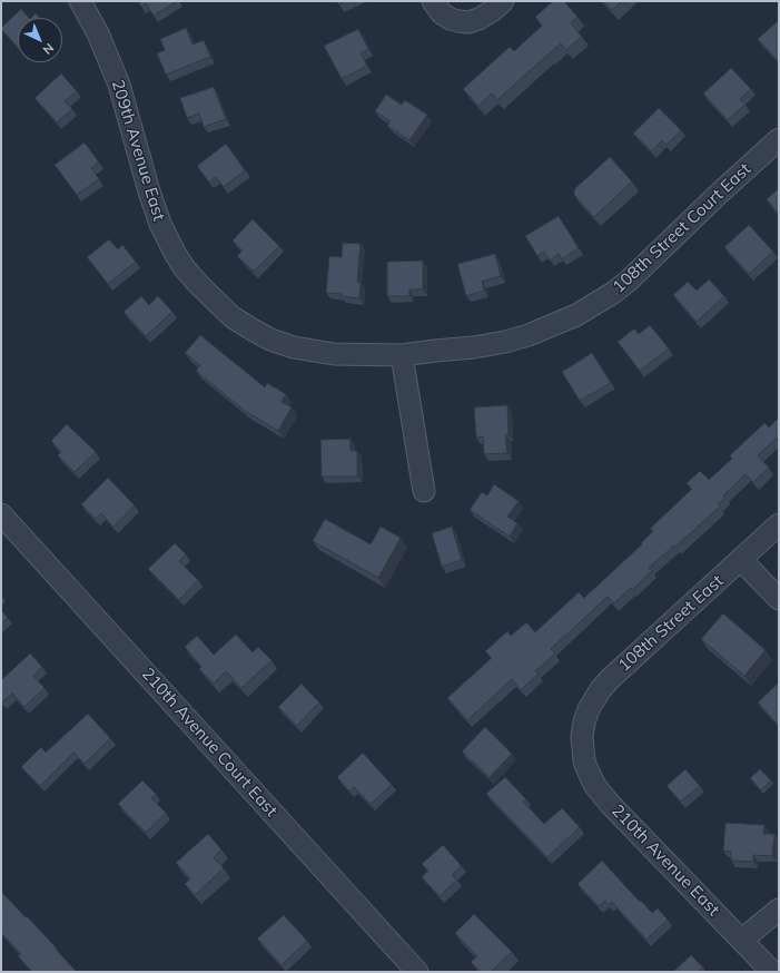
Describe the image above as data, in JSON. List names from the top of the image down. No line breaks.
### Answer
{"streets":{"street":["209th Avenue East","108th Street Court East","108th Street East","210th Avenue Court East","210th Avenue East"]},"crossings":[["209th Avenue East","108th Street Court East"],["108th Street East","210th Avenue East"]],"north":"bottom right"}
